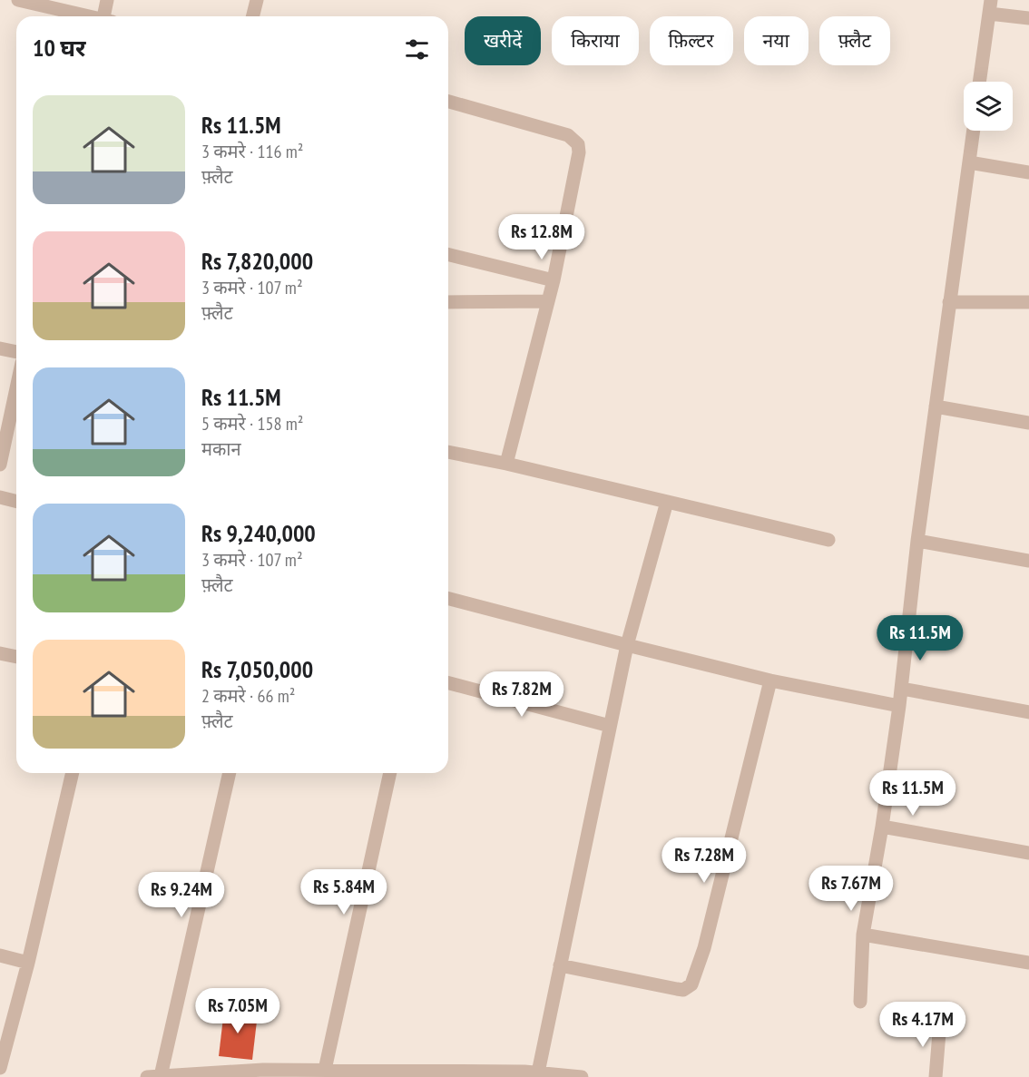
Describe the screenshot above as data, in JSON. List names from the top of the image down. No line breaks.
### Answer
{"page":{"chip":["खरीदें","किराया","फ़िल्टर","नया","फ़्लैट"],"heading":"10 घर","list":[{"name":"Rs 11.5M","note":"3 कमरे · 116 m² · फ़्लैट"},{"name":"Rs 7,820,000","note":"3 कमरे · 107 m² · फ़्लैट"},{"name":"Rs 11.5M","note":"5 कमरे · 158 m² · मकान"},{"name":"Rs 9,240,000","note":"3 कमरे · 107 m² · फ़्लैट"},{"name":"Rs 7,050,000","note":"2 कमरे · 66 m² · फ़्लैट"}],"price":["Rs 12.8M","Rs 11.5M","Rs 7.82M","Rs 11.5M","Rs 7.28M","Rs 7.67M","Rs 5.84M","Rs 9.24M","Rs 7.05M","Rs 4.17M"]}}
